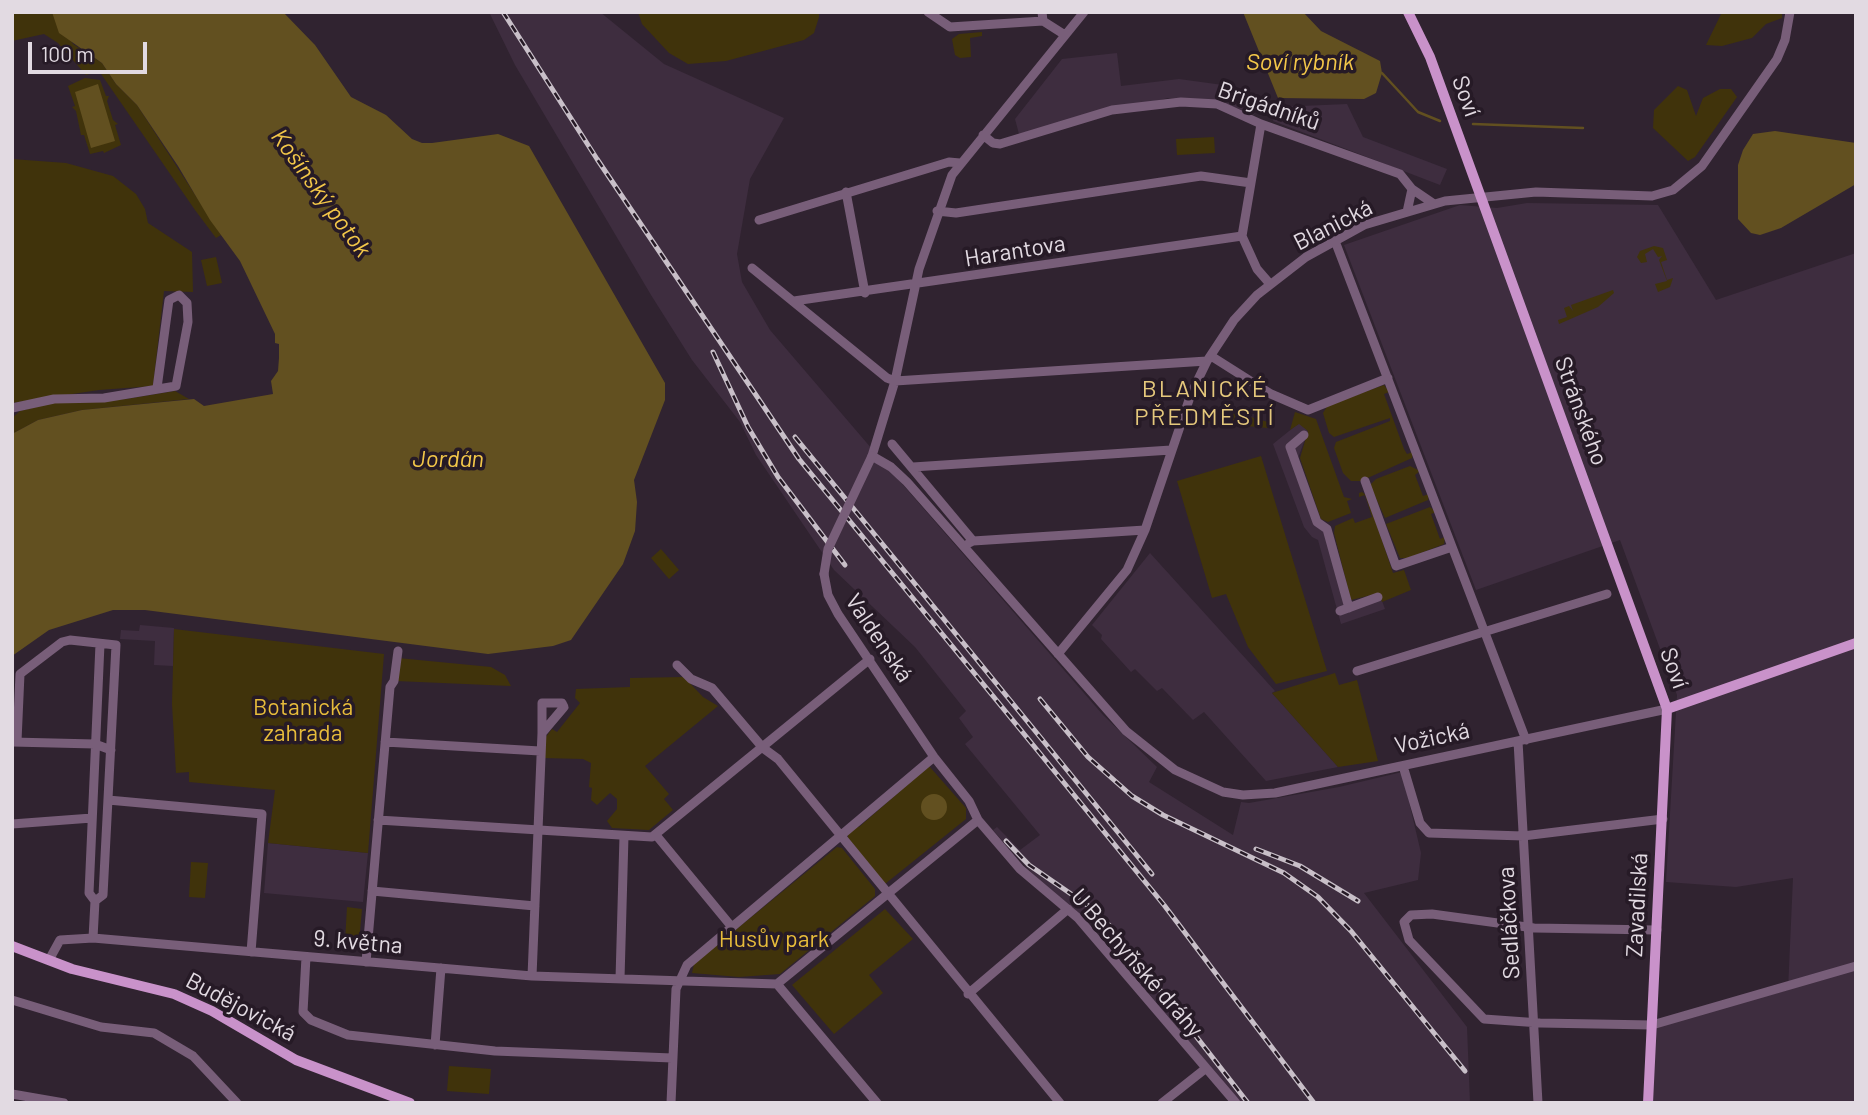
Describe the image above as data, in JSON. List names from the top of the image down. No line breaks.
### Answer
{"streets":{"main road":["Soví","Stránského","Vožická","Zavadilská","Budějovická"],"street":["Brigádníků","Blanická","Harantova","Valdenská","Sedláčkova","9. května","U Bechyňské dráhy"]},"crossings":[["Soví","Blanická"],["Soví","Stránského"],["Soví","Vožická"],["Soví","Zavadilská"],["Brigádníků","Blanická"],["Brigádníků","Valdenská"],["Blanická","Stránského"],["Blanická","Vožická"],["Blanická","Sedláčkova"],["Harantova","Valdenská"],["Valdenská","U Bechyňské dráhy"],["Vožická","Zavadilská"],["Vožická","Sedláčkova"],["9. května","Budějovická"]],"districts":["BLANICKÉ PŘEDMĚSTÍ"],"water":["Soví rybník","Košínský potok","Jordán"],"parks":["Botanická zahrada","Husův park"],"scale_bar":"100 m"}
